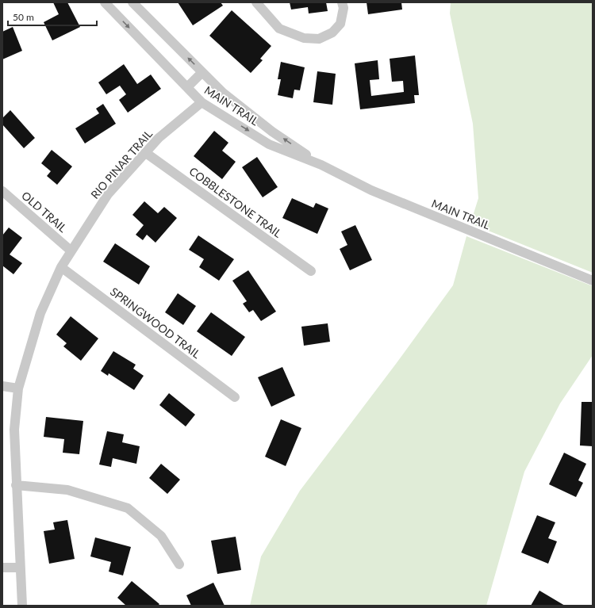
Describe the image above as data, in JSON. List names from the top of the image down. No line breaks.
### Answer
{"streets":{"street":["MAIN TRAIL","RIO PINAR TRAIL","COBBLESTONE TRAIL","OLD TRAIL","SPRINGWOOD TRAIL"]},"crossings":[["MAIN TRAIL","RIO PINAR TRAIL"],["RIO PINAR TRAIL","COBBLESTONE TRAIL"],["RIO PINAR TRAIL","OLD TRAIL"],["RIO PINAR TRAIL","SPRINGWOOD TRAIL"]],"scale_bar":"50 m"}
